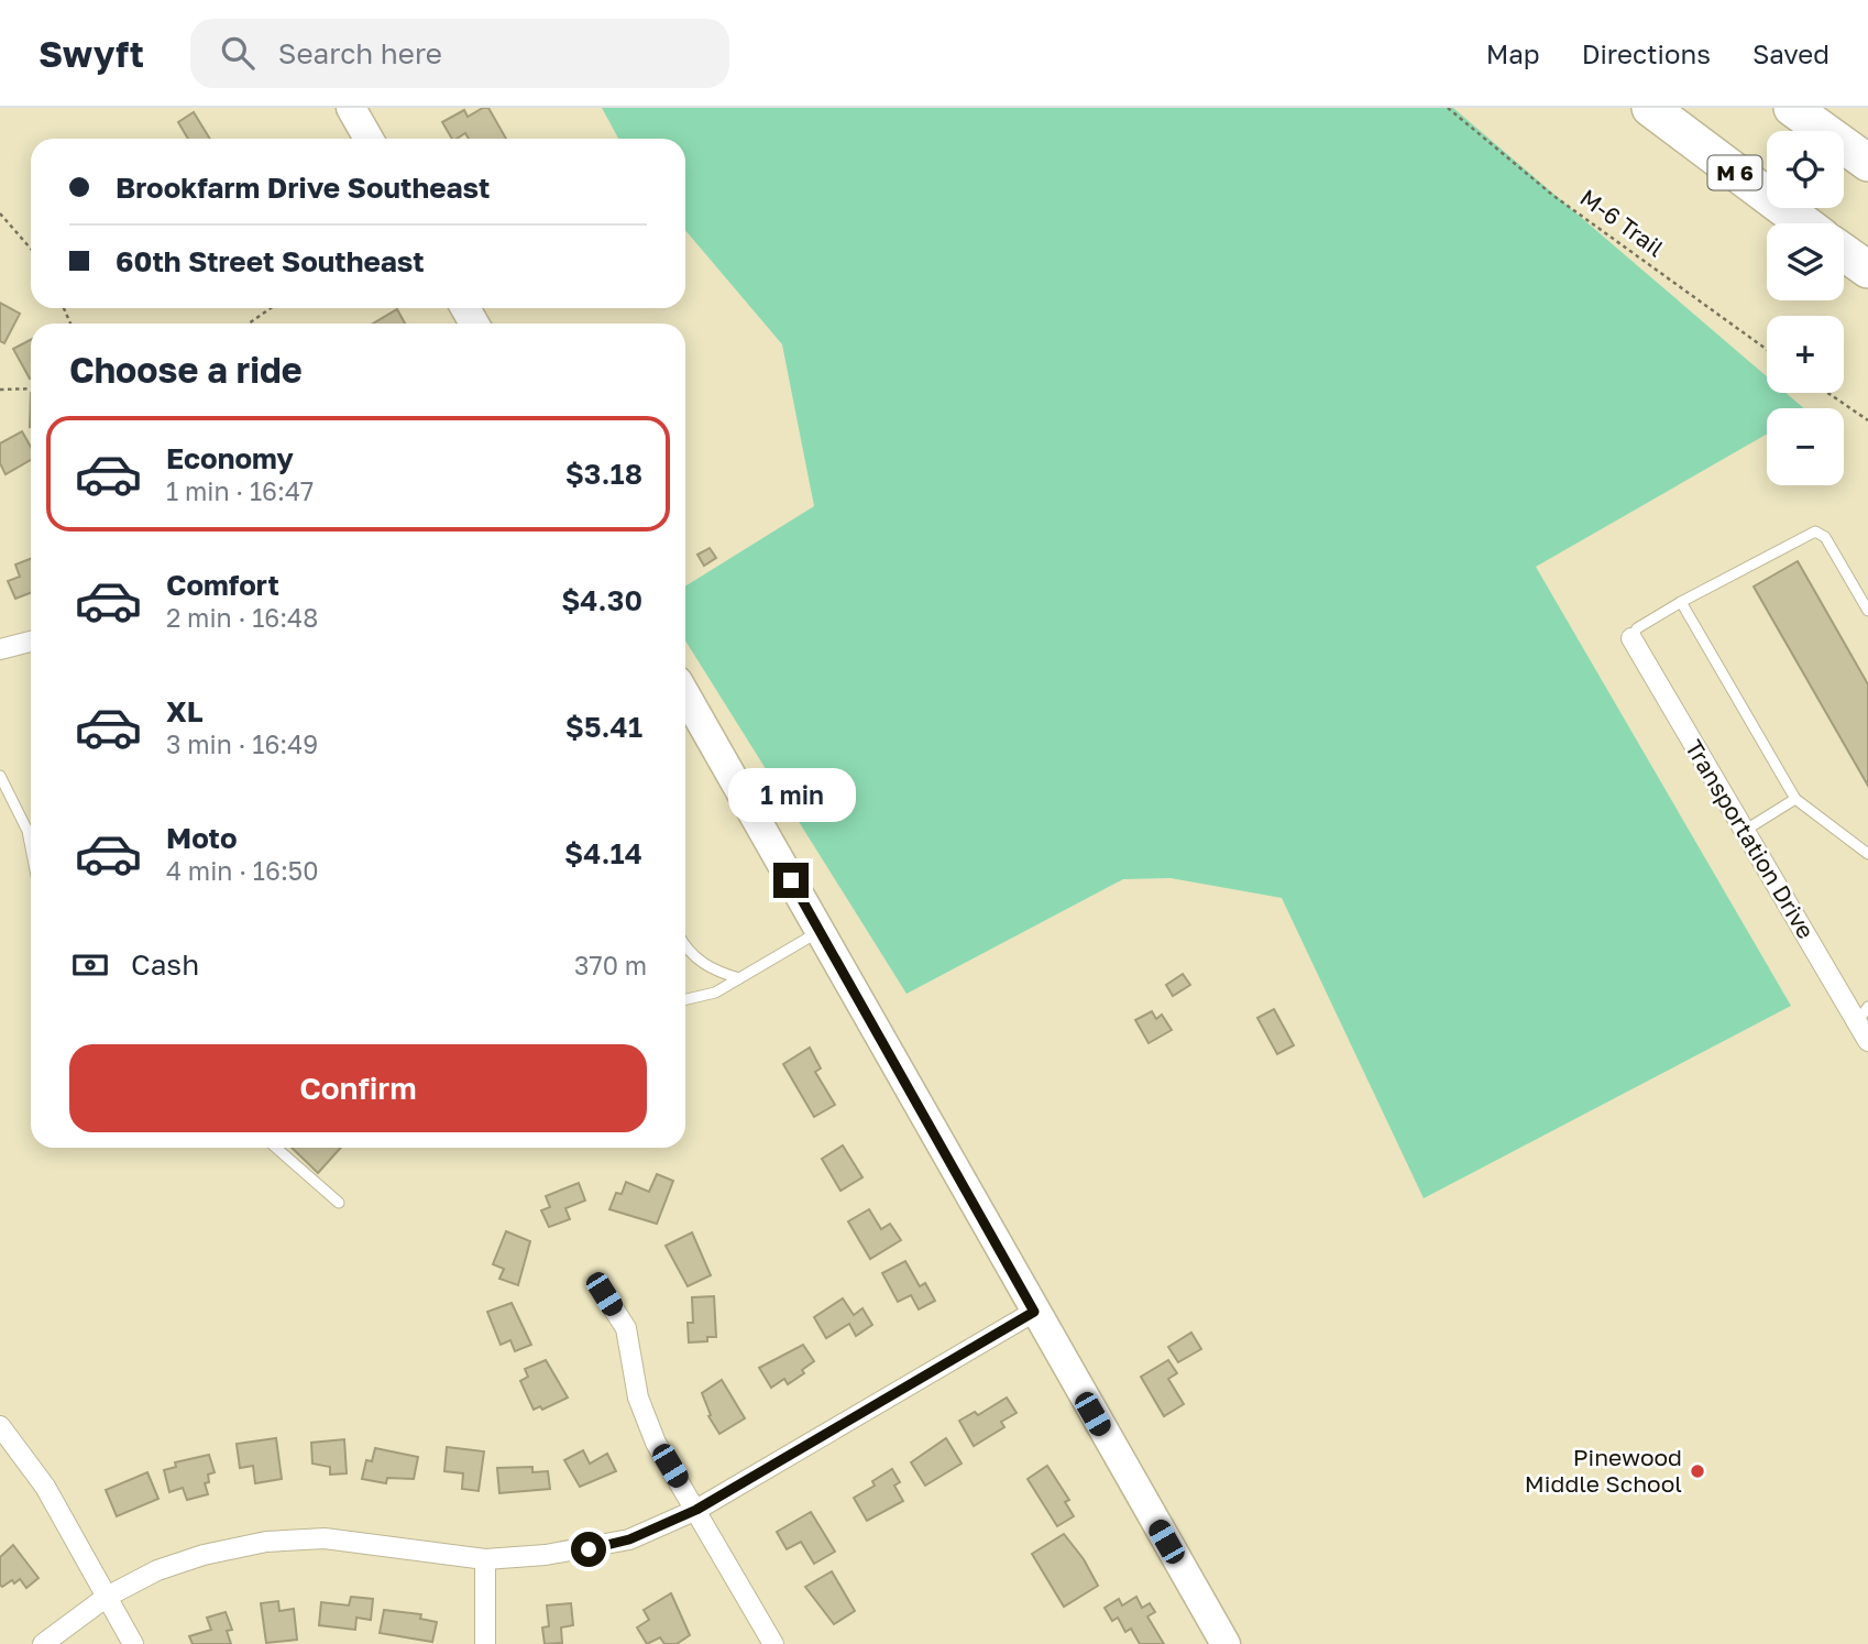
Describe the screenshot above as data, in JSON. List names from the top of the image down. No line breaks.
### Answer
{"streets":{"highway":["M 6"],"street":["Transportation Drive"],"path":["M-6 Trail"]},"places":["Pinewood Middle School"],"page":{"header":"Swyft","search":"Search here","nav":["Map","Directions","Saved"],"map_buttons":["+","−"],"banner":["Brookfarm Drive Southeast","60th Street Southeast"],"heading":"Choose a ride","list":[{"name":"Economy","note":"1 min · 16:47","value":"$3.18"},{"name":"Comfort","note":"2 min · 16:48","value":"$4.30"},{"name":"XL","note":"3 min · 16:49","value":"$5.41"},{"name":"Moto","note":"4 min · 16:50","value":"$4.14"}],"bubble":"1 min","pay":["Cash","370 m"],"buttons":"Confirm"}}
